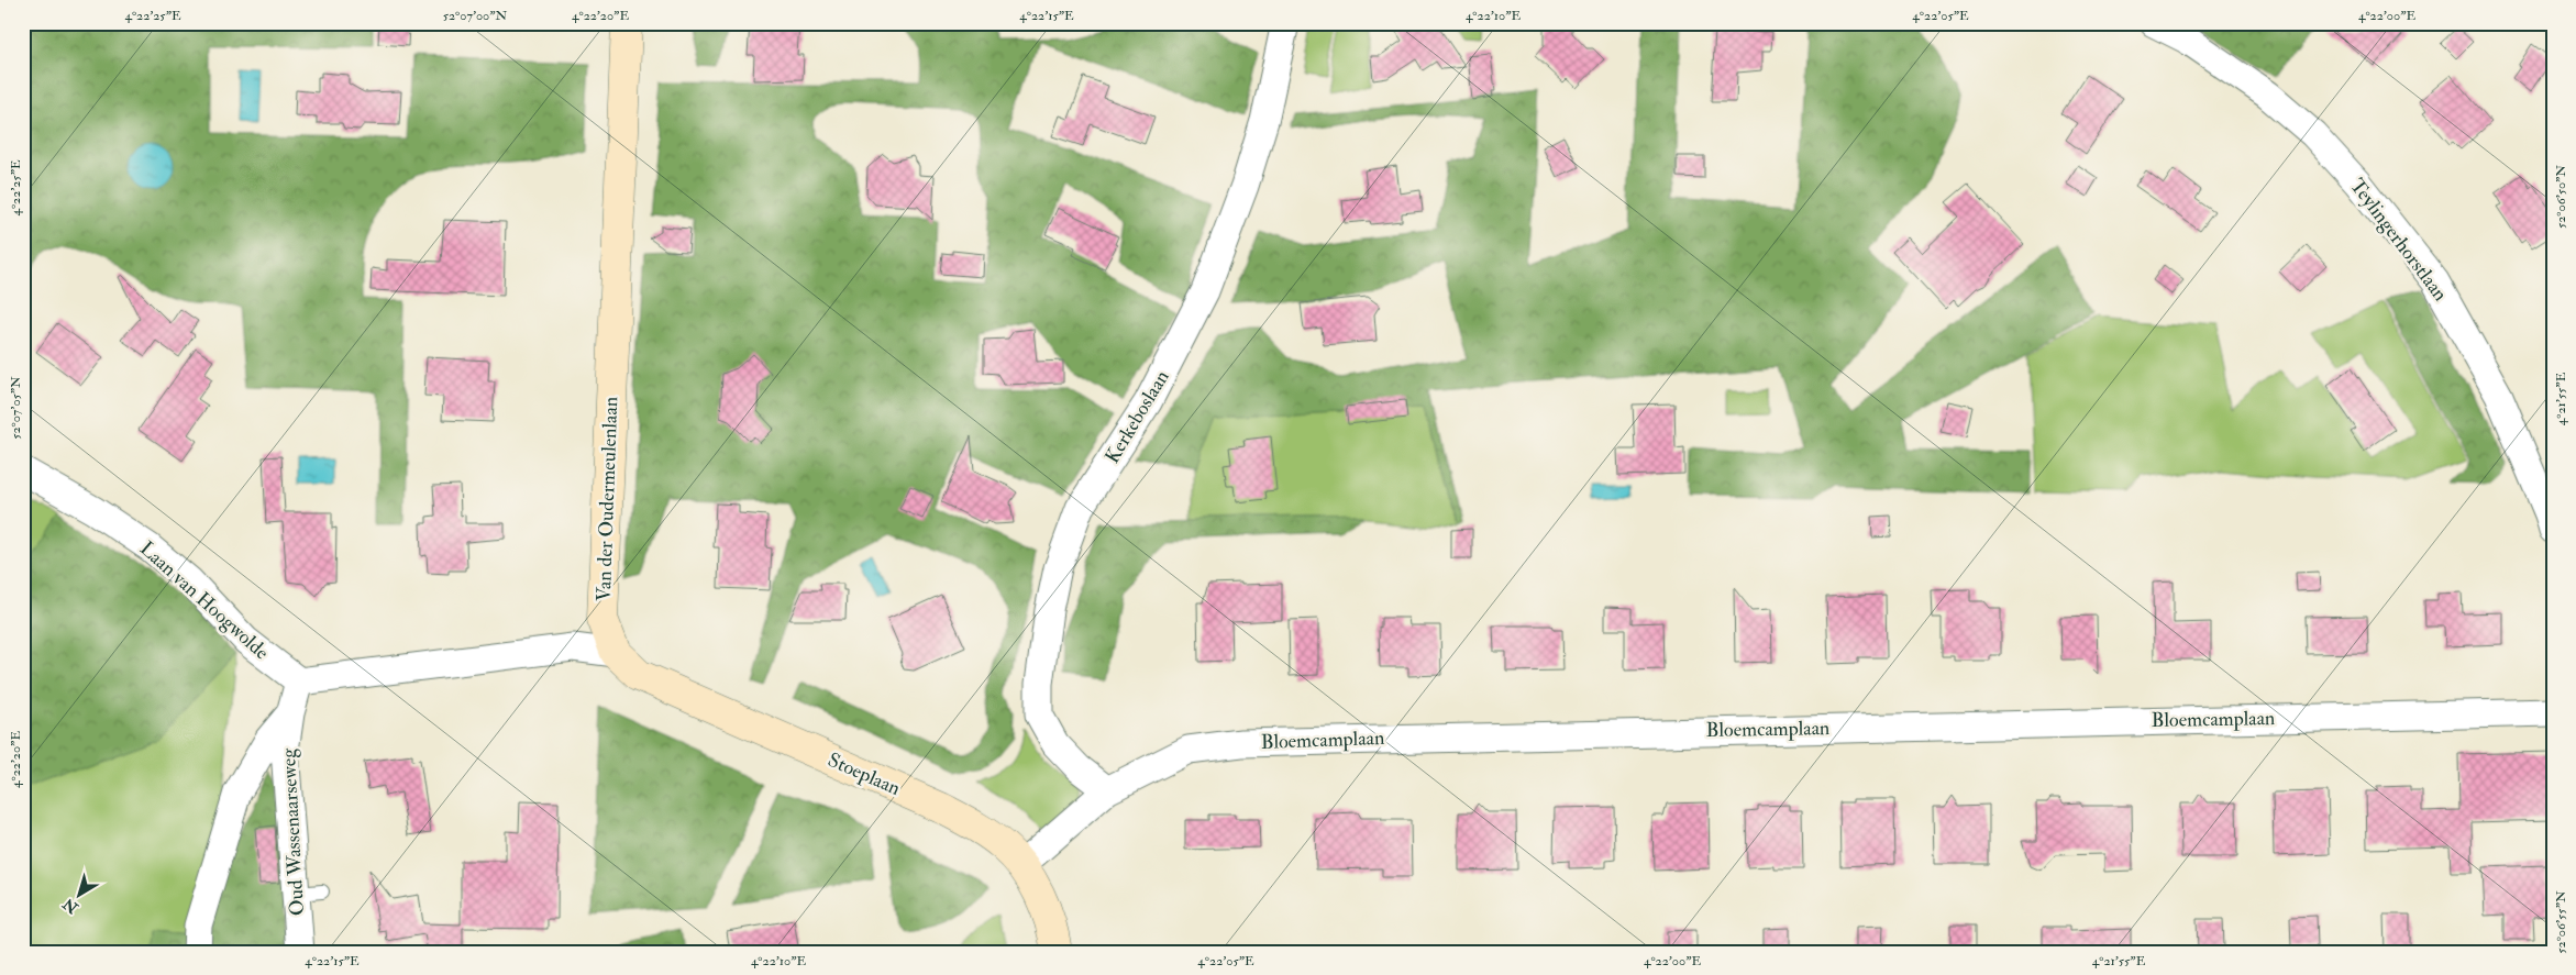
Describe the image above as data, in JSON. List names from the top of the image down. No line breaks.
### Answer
{"streets":{"street":["Teylingerhorstlaan","Kerkeboslaan","Van der Oudermeulenlaan","Laan van Hoogwolde","Bloemcamplaan","Stoeplaan","Oud Wassenaarseweg"]},"crossings":[["Kerkeboslaan","Bloemcamplaan"],["Van der Oudermeulenlaan","Stoeplaan"],["Laan van Hoogwolde","Oud Wassenaarseweg"],["Bloemcamplaan","Stoeplaan"]],"north":"bottom left","coordinates":["4°22'25\"E","52°07'00\"N","4°22'20\"E","4°22'15\"E","4°22'10\"E","4°22'05\"E","4°22'00\"E","52°06'50\"N","4°21'55\"E","52°07'05\"N","52°06'55\"N"]}
